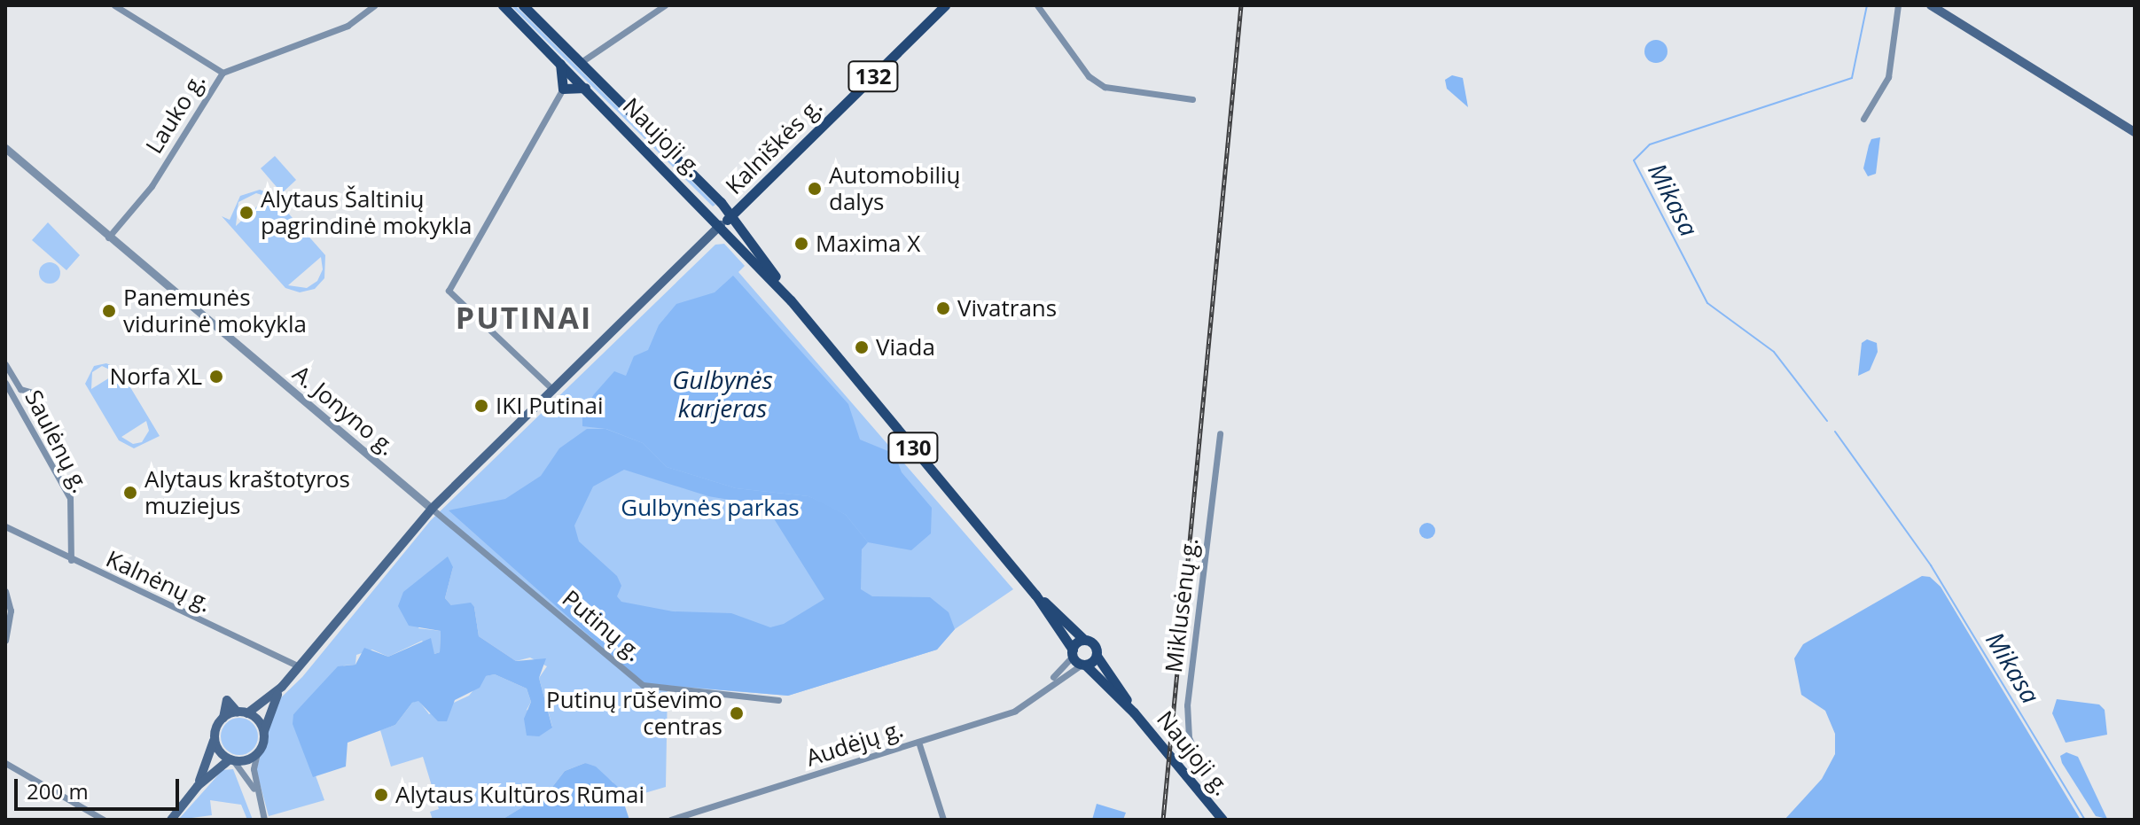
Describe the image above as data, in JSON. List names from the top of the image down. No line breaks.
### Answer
{"streets":{"main road":["132","Naujoji g.","Kalniškės g.","130"],"street":["Lauko g.","A. Jonyno g.","Saulėnų g.","Kalnėnų g.","Miklusėnų g.","Putinų g.","Audėjų g."]},"crossings":[["Lauko g.","A. Jonyno g."],["Naujoji g.","Kalniškės g."],["Naujoji g.","130"],["Naujoji g.","Miklusėnų g."],["Naujoji g.","Audėjų g."],["A. Jonyno g.","Putinų g."],["Saulėnų g.","Kalnėnų g."],["130","Audėjų g."]],"districts":["PUTINAI"],"water":["Mikasa","Gulbynės karjeras"],"parks":["Gulbynės parkas"],"places":["Automobilių dalys","Alytaus Šaltinių pagrindinė mokykla","Maxima X","Vivatrans","Panemunės vidurinė mokykla","Viada","Norfa XL","IKI Putinai","Alytaus kraštotyros muziejus","Putinų rūševimo centras","Alytaus Kultūros Rūmai"],"scale_bar":"200 m"}
